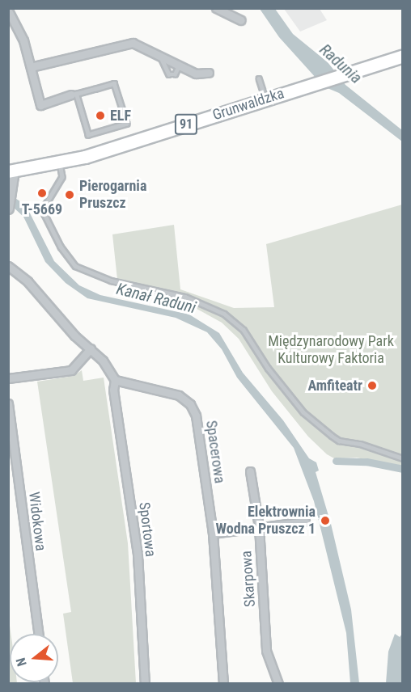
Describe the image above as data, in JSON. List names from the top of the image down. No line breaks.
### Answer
{"streets":{"main road":["Grunwaldzka","91"],"street":["Spacerowa","Widokowa","Sportowa","Skarpowa"]},"crossings":[["Spacerowa","Sportowa"]],"water":["Radunia","Kanał Raduni"],"parks":["Międzynarodowy Park Kulturowy Faktoria"],"places":["ELF","T-5669","Pierogarnia Pruszcz","Amfiteatr","Elektrownia Wodna Pruszcz 1"],"north":"left"}
